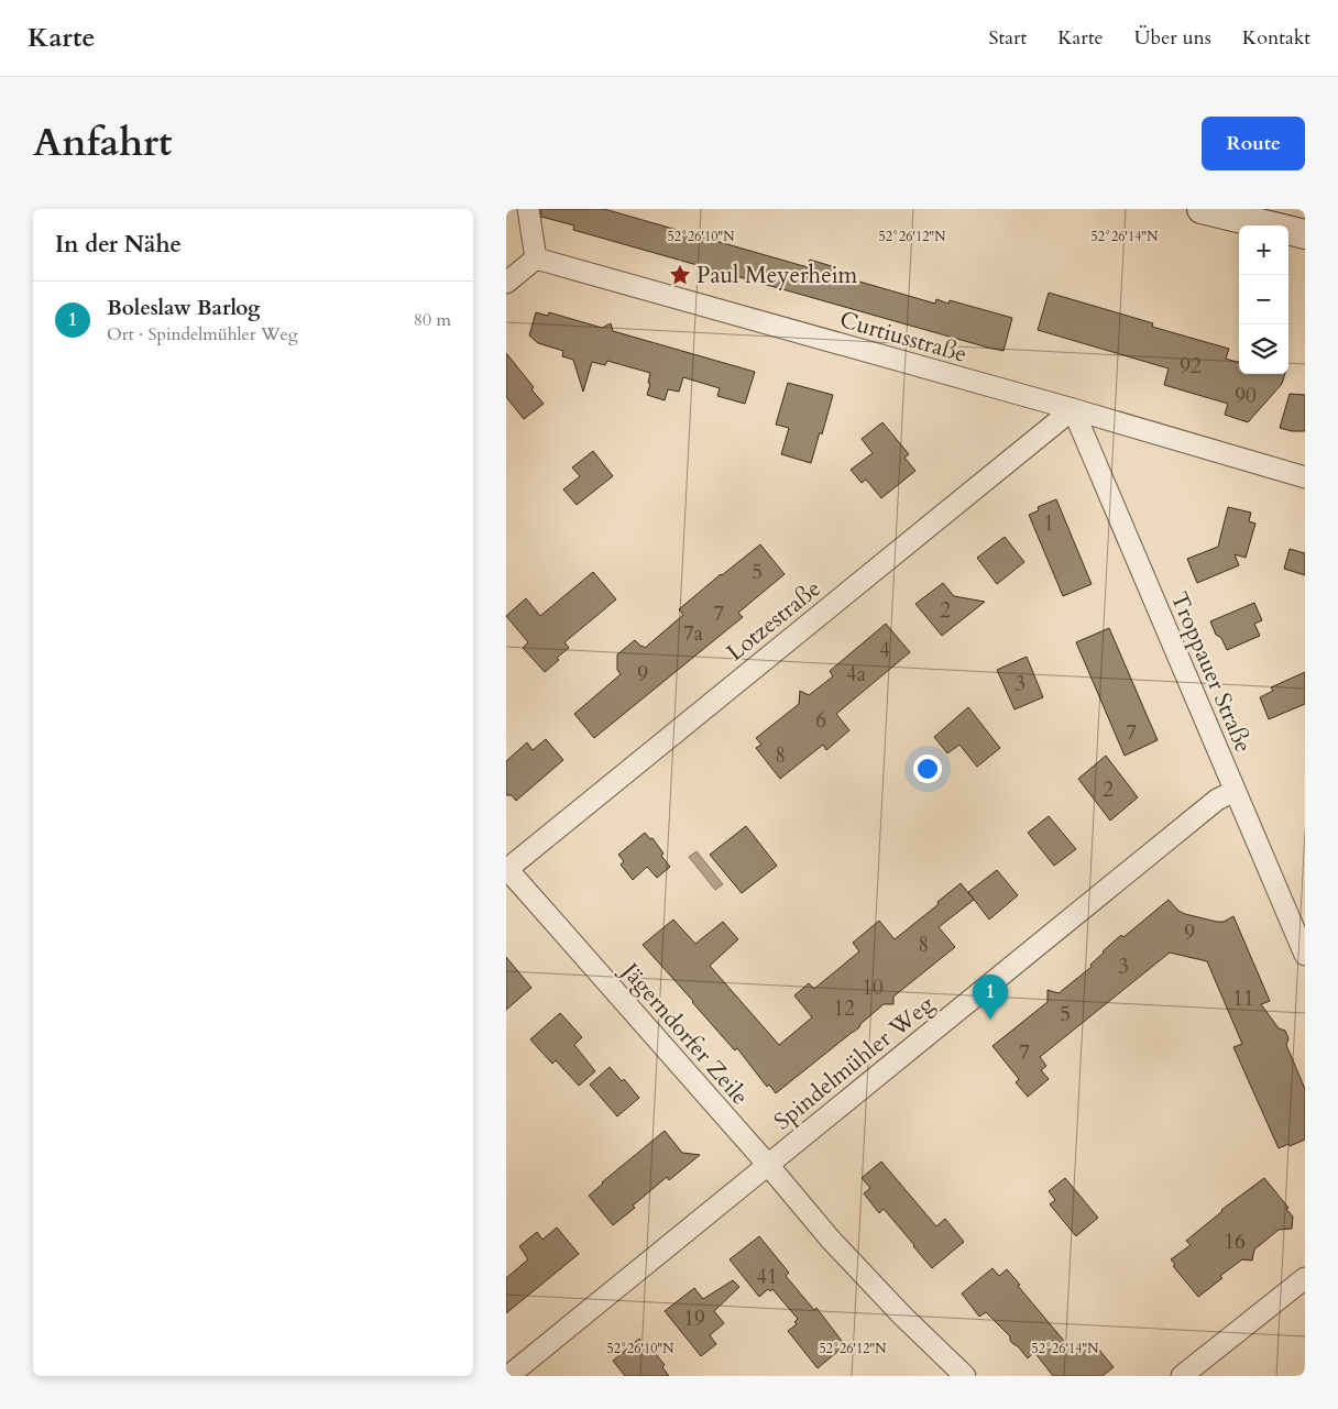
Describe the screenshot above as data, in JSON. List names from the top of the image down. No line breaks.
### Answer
{"streets":{"street":["Curtiusstraße","Lotzestraße","Troppauer Straße","Jägerndorfer Zeile","Spindelmühler Weg"]},"crossings":[["Curtiusstraße","Lotzestraße"],["Curtiusstraße","Troppauer Straße"],["Lotzestraße","Troppauer Straße"],["Lotzestraße","Jägerndorfer Zeile"],["Troppauer Straße","Spindelmühler Weg"],["Jägerndorfer Zeile","Spindelmühler Weg"]],"places":{"place":["Paul Meyerheim"]},"house_numbers":["92","90","1","5","2","7","7a","4","9","4a","3","6","7","8","2","9","8","3","10","11","12","5","7","16","41","19"],"page":{"header":"Karte","nav":["Start","Karte","Über uns","Kontakt"],"title":"Anfahrt","buttons":"Route","heading":"In der Nähe","map_buttons":["+","−"],"list":[{"mark":"1","name":"Boleslaw Barlog","note":"Ort · Spindelmühler Weg","value":"80 m"}],"pins":"1"},"coordinates":["52°26'10\"N","52°26'12\"N","52°26'14\"N"]}
